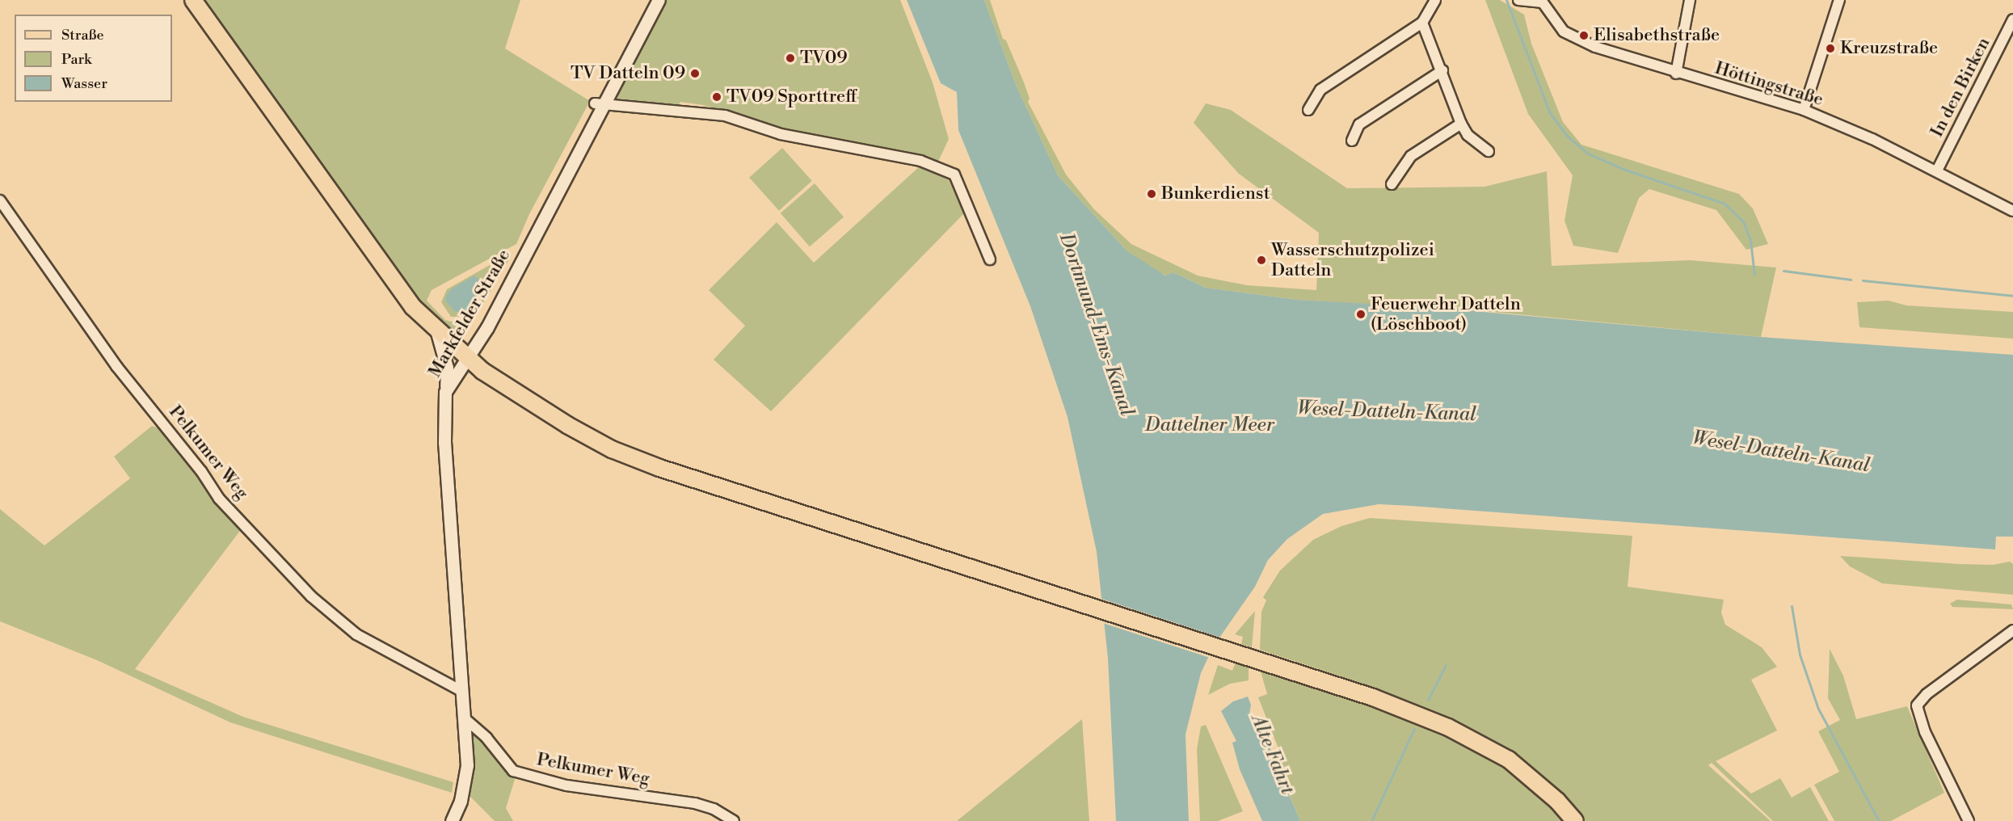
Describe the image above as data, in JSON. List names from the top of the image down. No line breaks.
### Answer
{"streets":{"street":["Höttingstraße","In den Birken","Markfelder Straße","Pelkumer Weg"]},"crossings":[["Höttingstraße","In den Birken"],["Markfelder Straße","Pelkumer Weg"]],"water":["Dortmund-Ems-Kanal","Wesel-Datteln-Kanal","Dattelner Meer","Alte Fahrt"],"places":["Elisabethstraße","Kreuzstraße","TV09","TV Datteln 09","TV09 Sporttreff","Bunkerdienst","Wasserschutzpolizei Datteln","Feuerwehr Datteln (Löschboot)"],"legend":["Straße","Park","Wasser"]}
